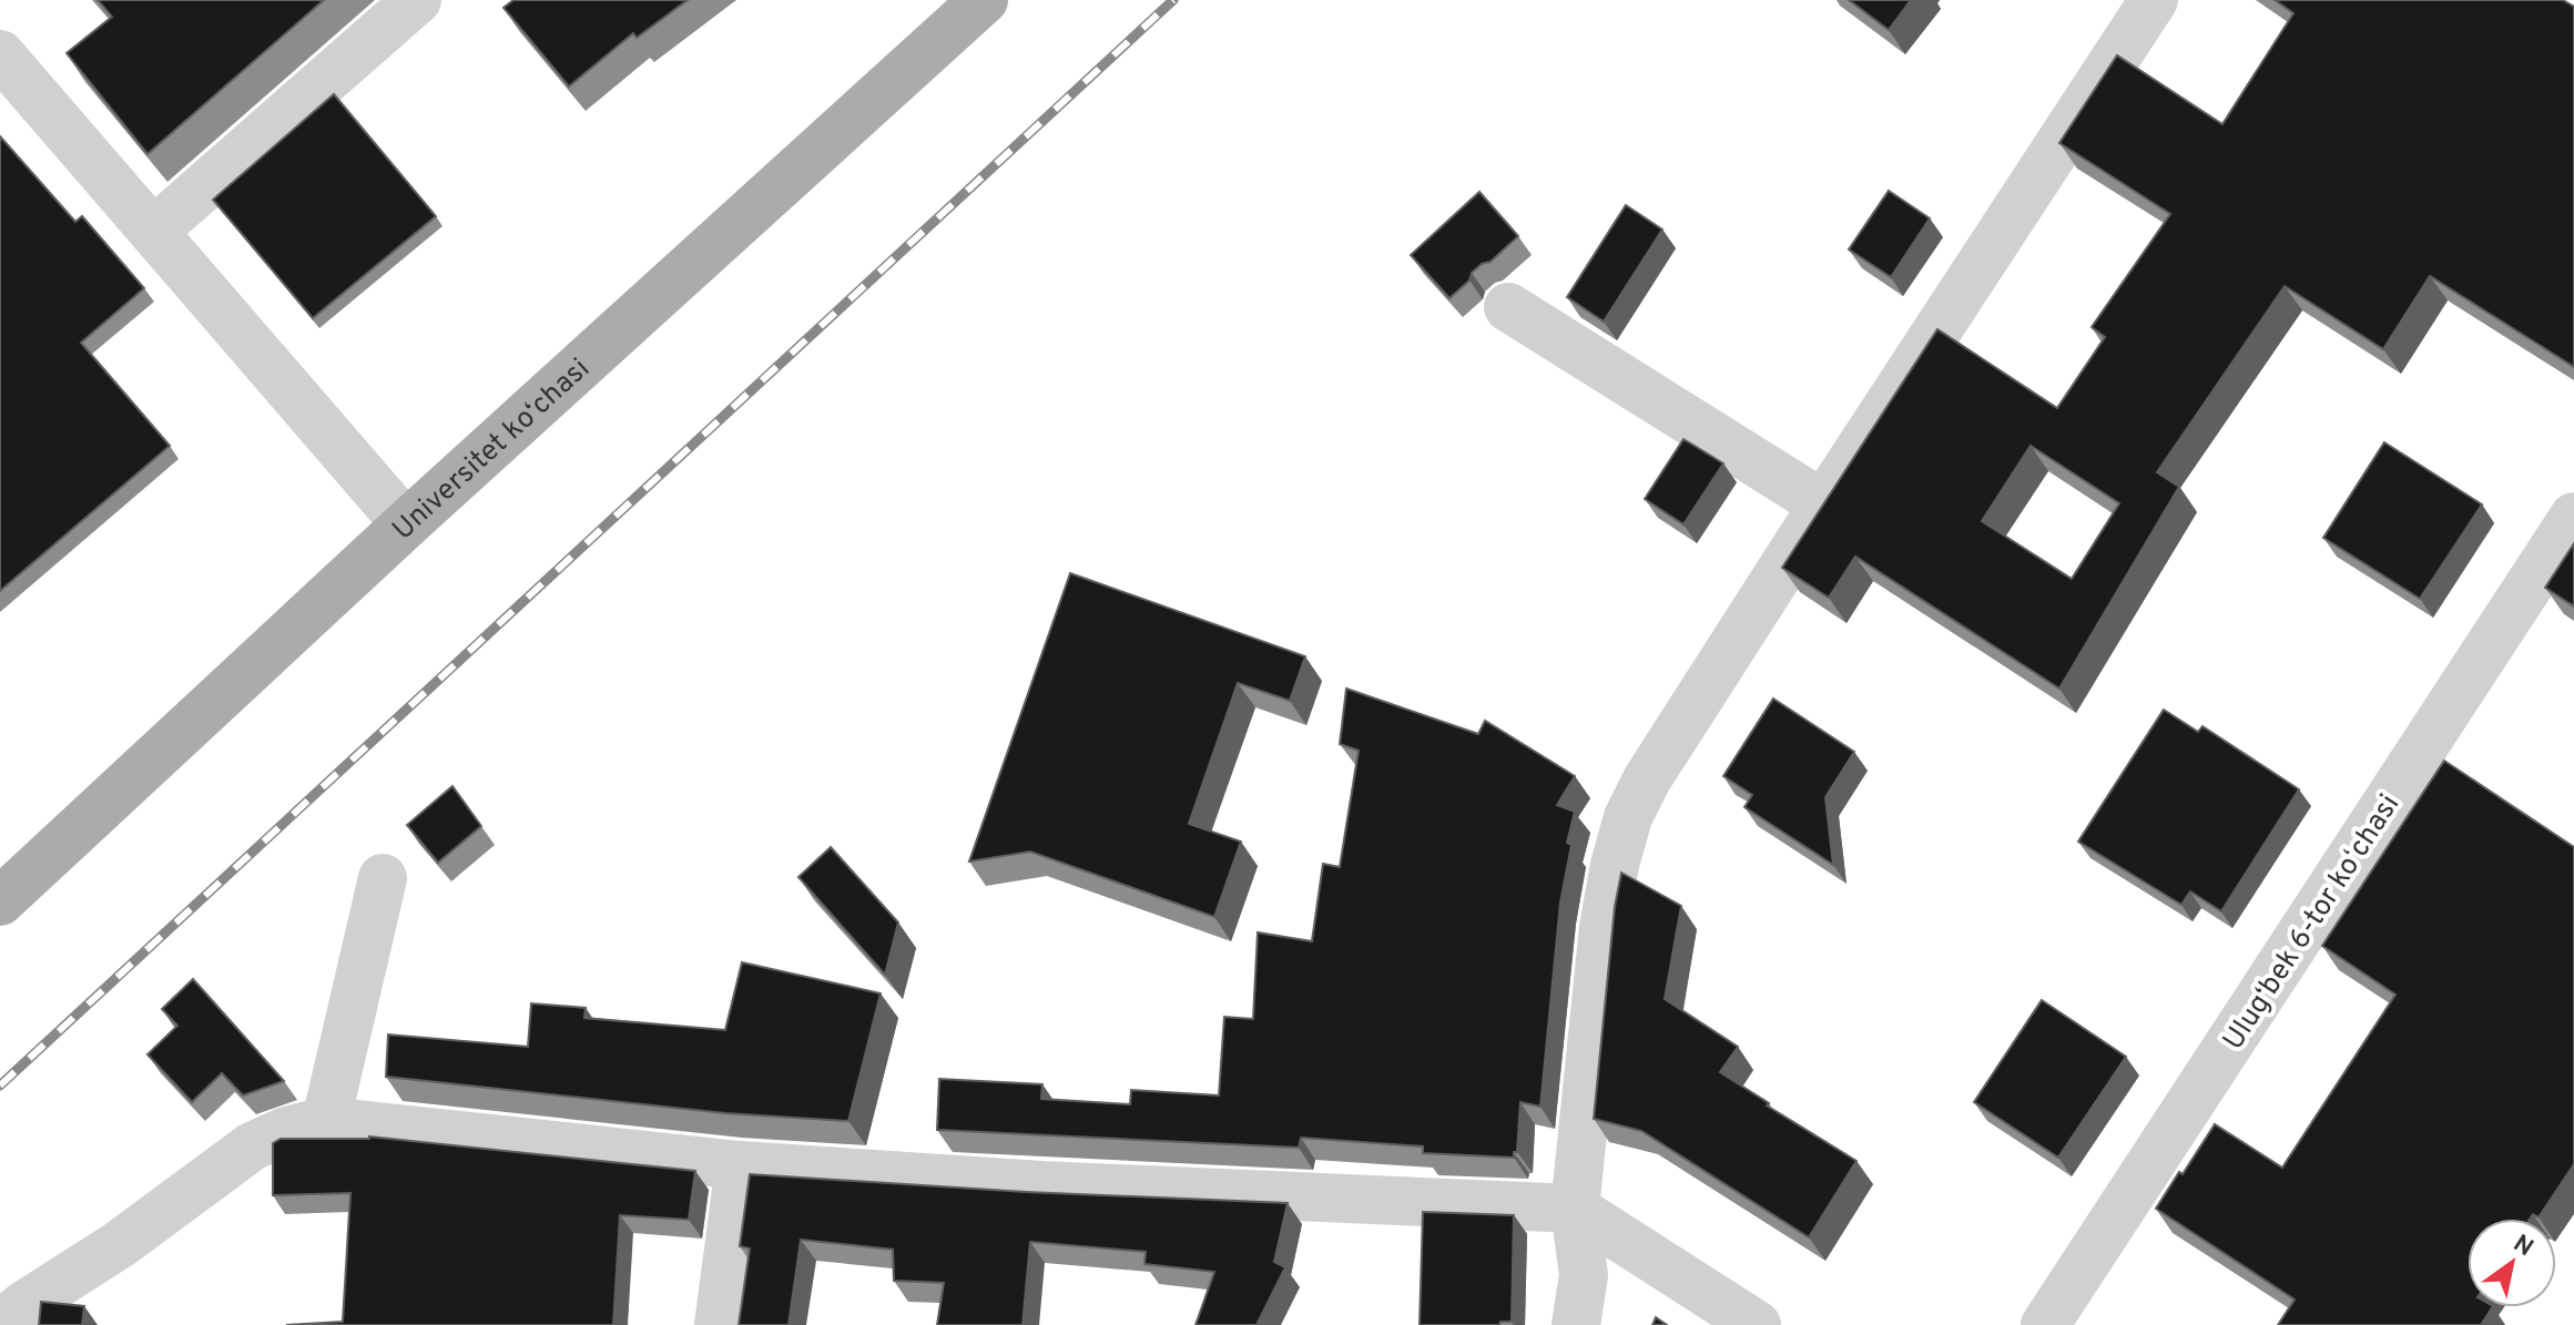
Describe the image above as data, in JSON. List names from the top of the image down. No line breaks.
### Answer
{"streets":{"main road":["Universitet kо‘chasi"],"street":["Ulug‘bek 6-tor koʻchasi"]},"north":"top right"}
